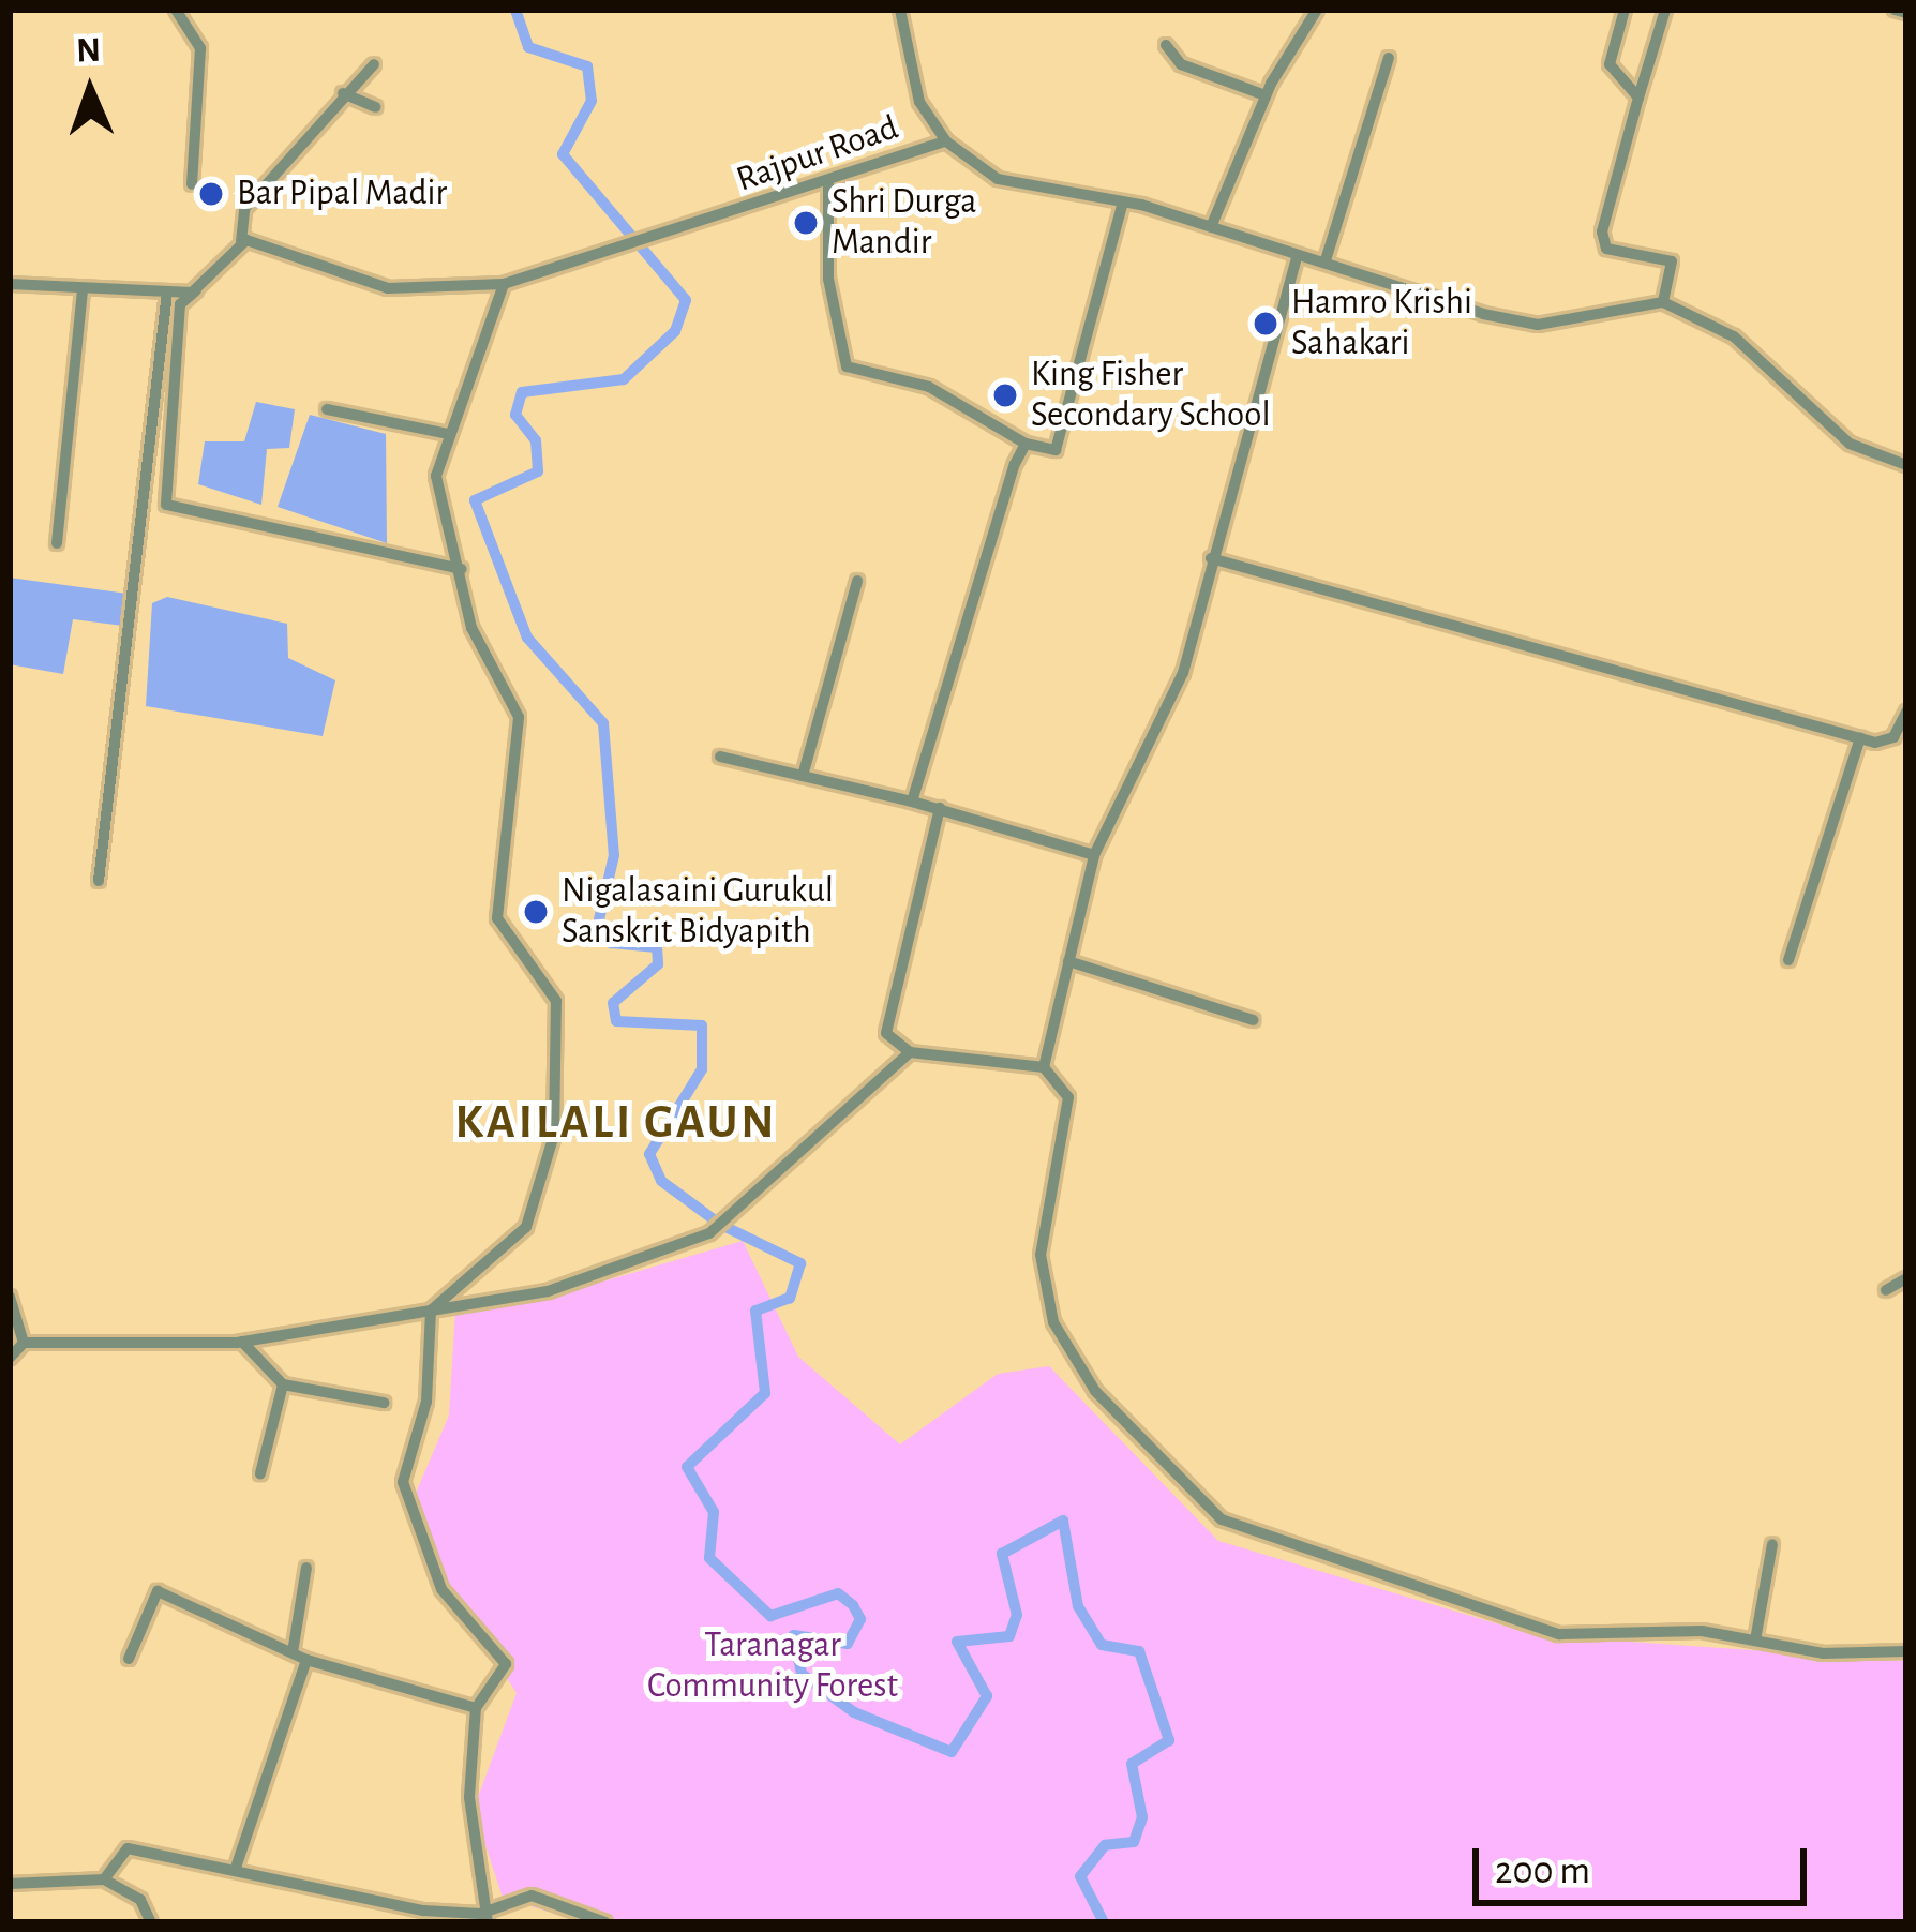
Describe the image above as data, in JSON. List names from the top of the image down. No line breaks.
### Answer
{"streets":{"street":["Rajpur Road"]},"districts":["KAILALI GAUN"],"parks":["Taranagar Community Forest"],"places":["Bar Pipal Madir","Shri Durga Mandir","Hamro Krishi Sahakari","King Fisher Secondary School","Nigalasaini Gurukul Sanskrit Bidyapith"],"scale_bar":"200 m","north":"top"}
